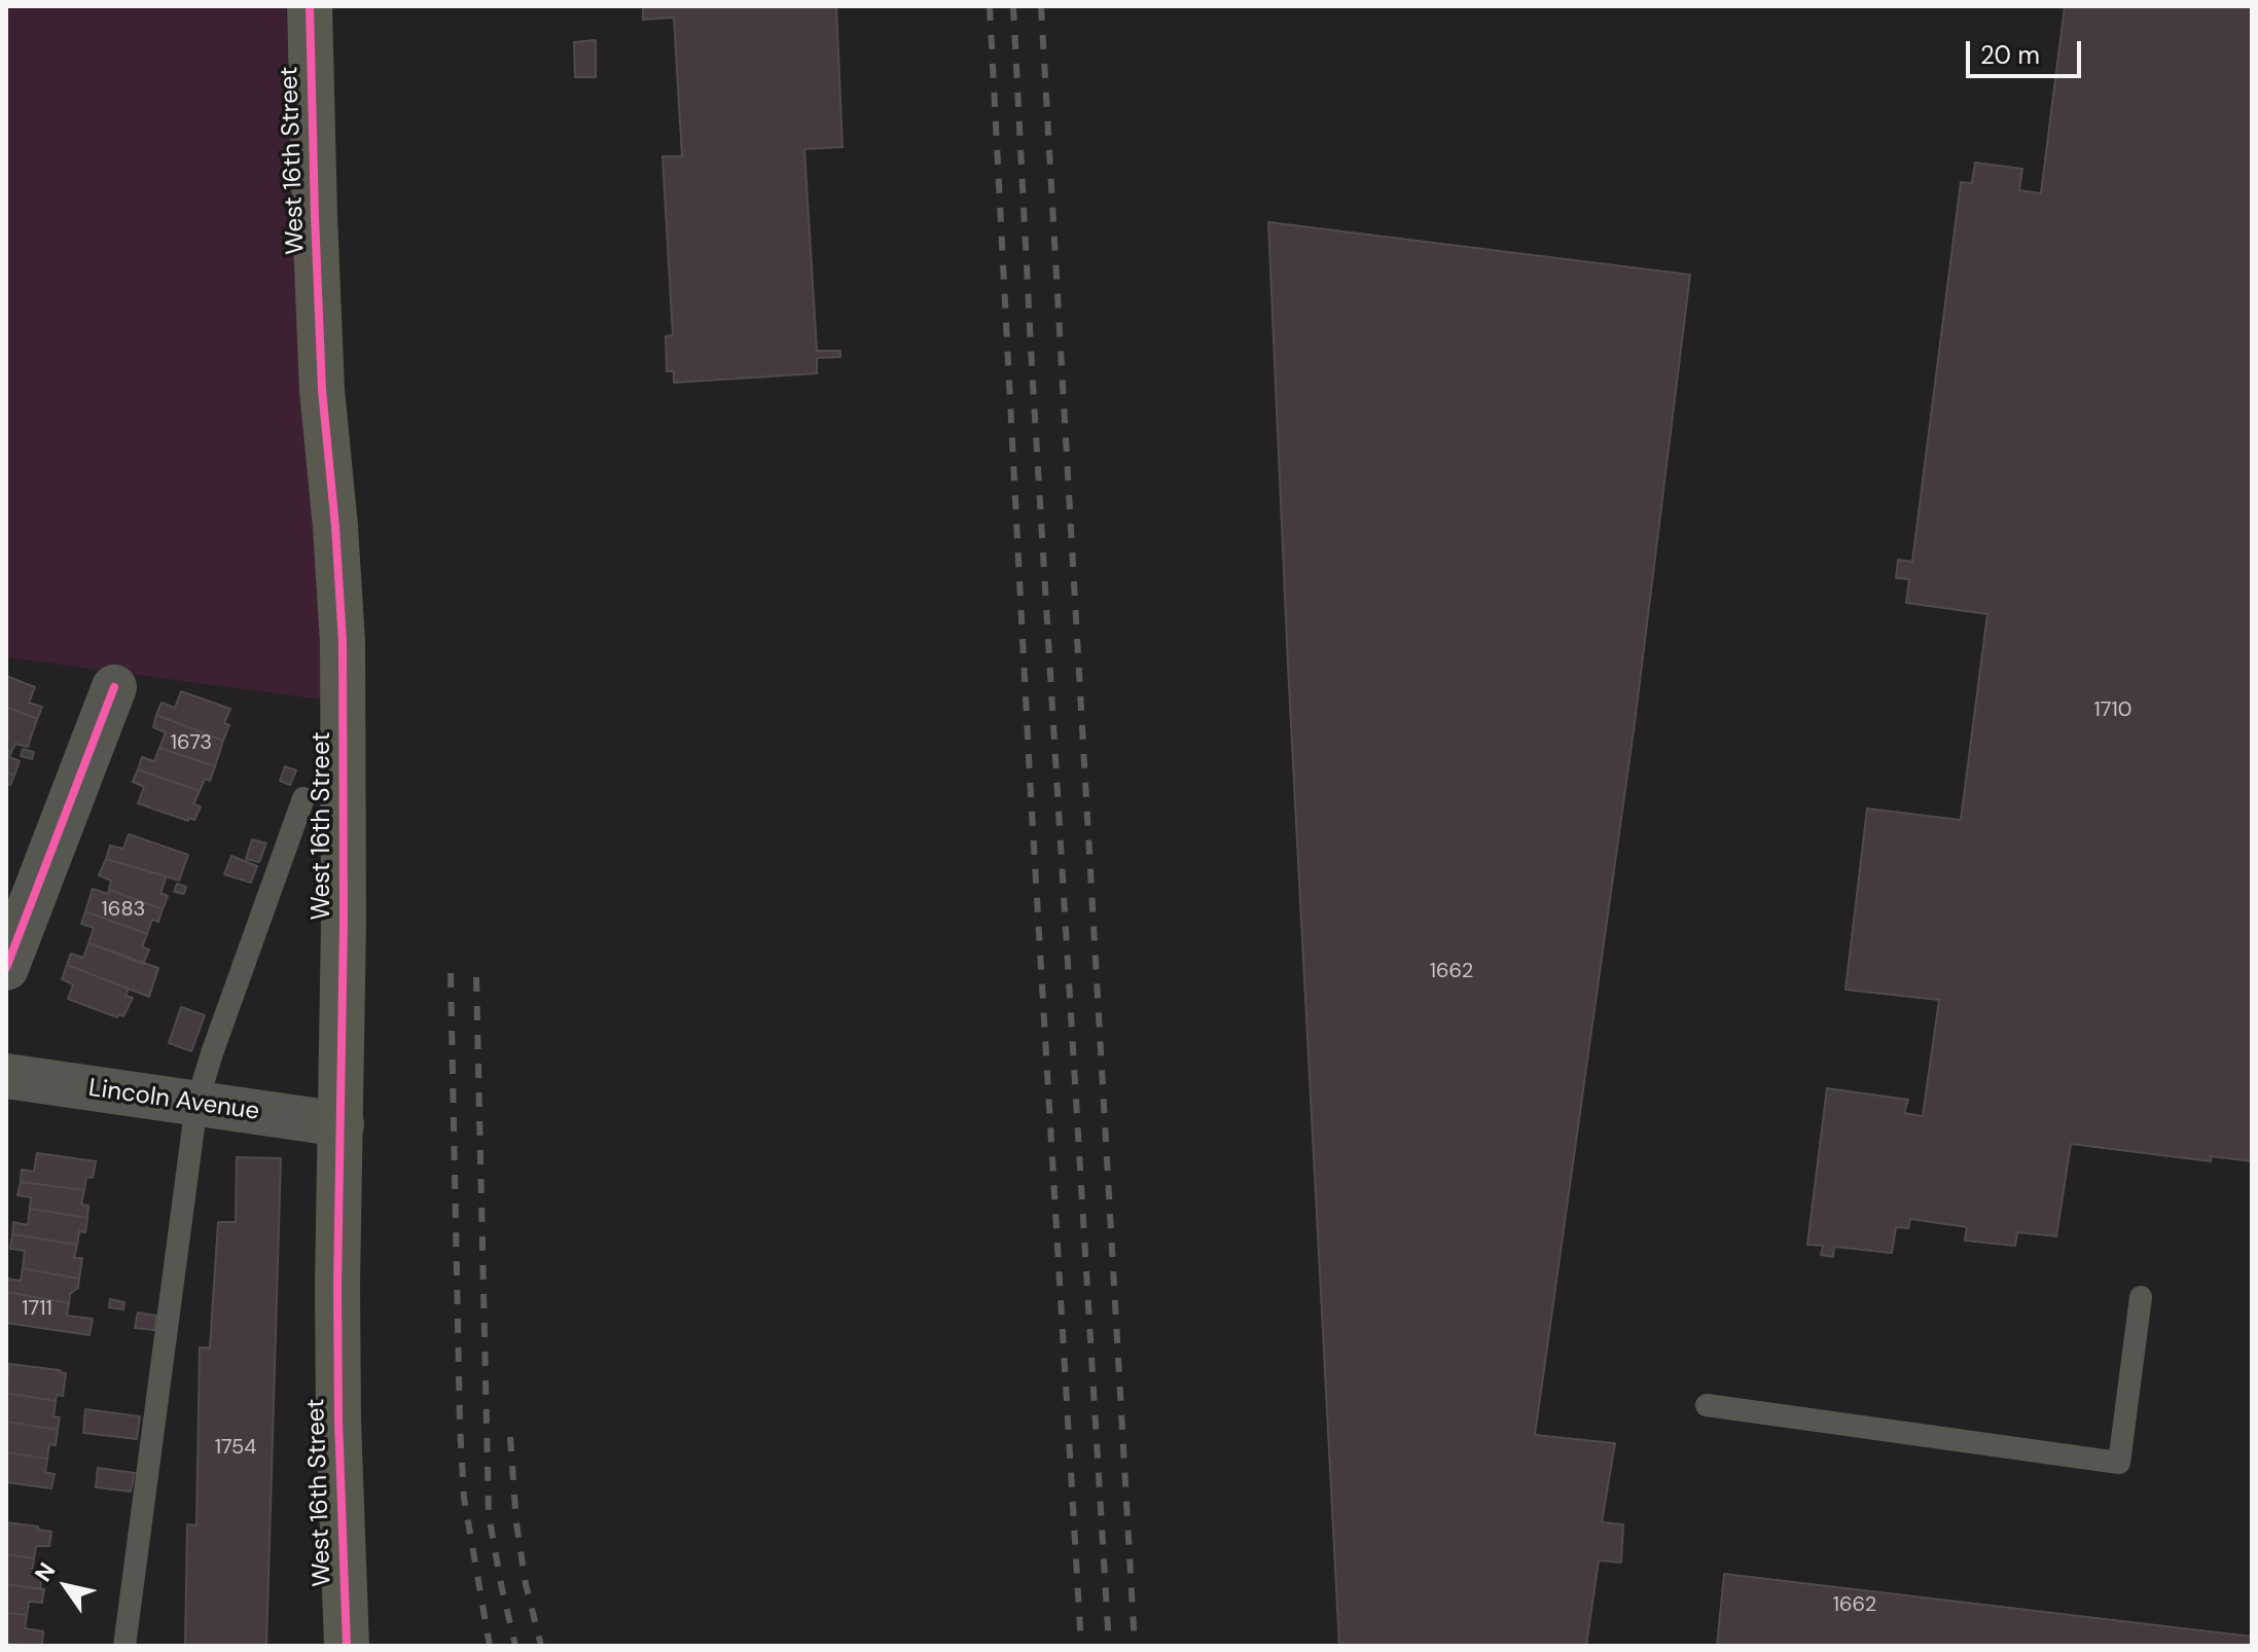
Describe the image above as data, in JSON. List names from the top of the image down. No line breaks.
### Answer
{"streets":{"street":["West 16th Street","Lincoln Avenue"]},"crossings":[["West 16th Street","Lincoln Avenue"]],"house_numbers":["1710","1673","1683","1662","1711","1754","1662"],"scale_bar":"20 m","north":"top left"}
